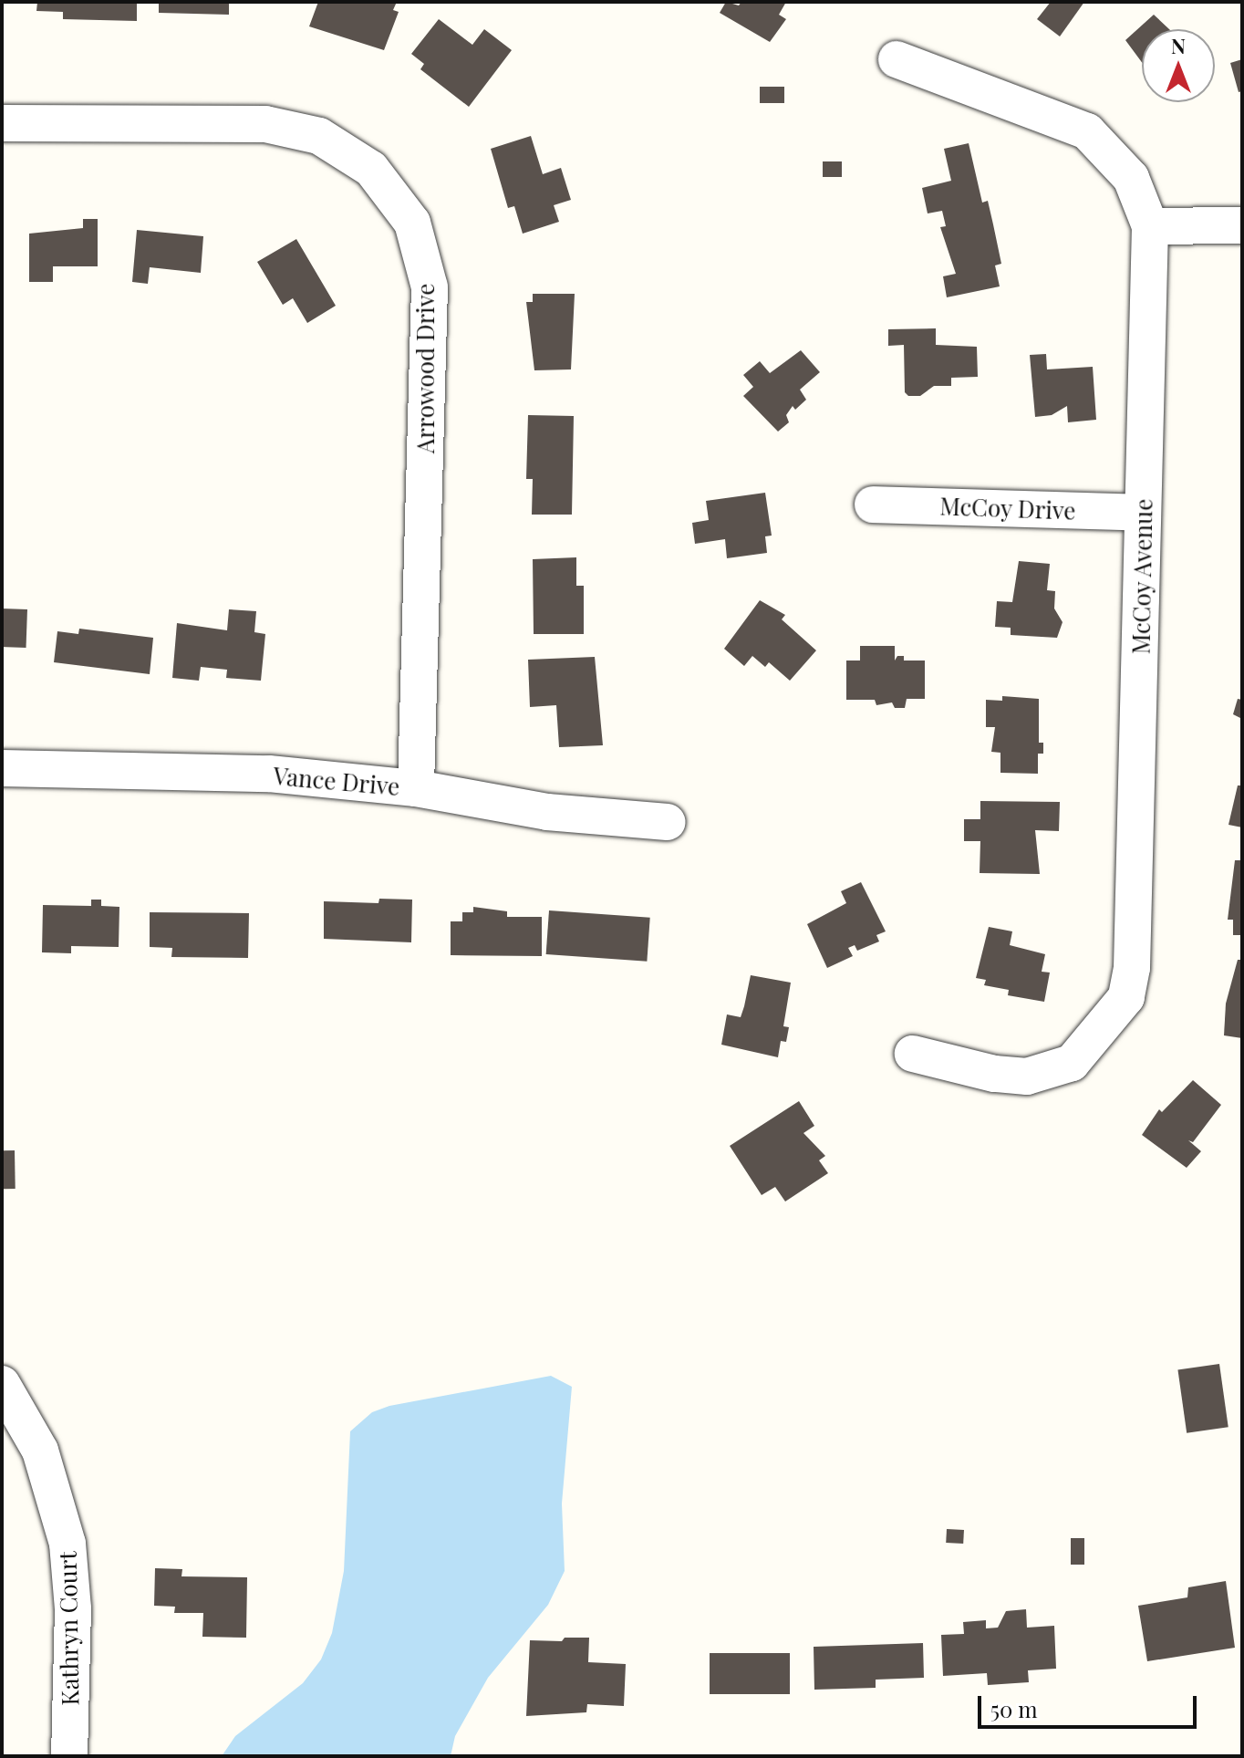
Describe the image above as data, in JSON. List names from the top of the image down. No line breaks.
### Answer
{"streets":{"street":["Arrowood Drive","McCoy Drive","McCoy Avenue","Vance Drive","Kathryn Court"]},"crossings":[["Arrowood Drive","Vance Drive"],["McCoy Drive","McCoy Avenue"]],"scale_bar":"50 m","north":"top"}
